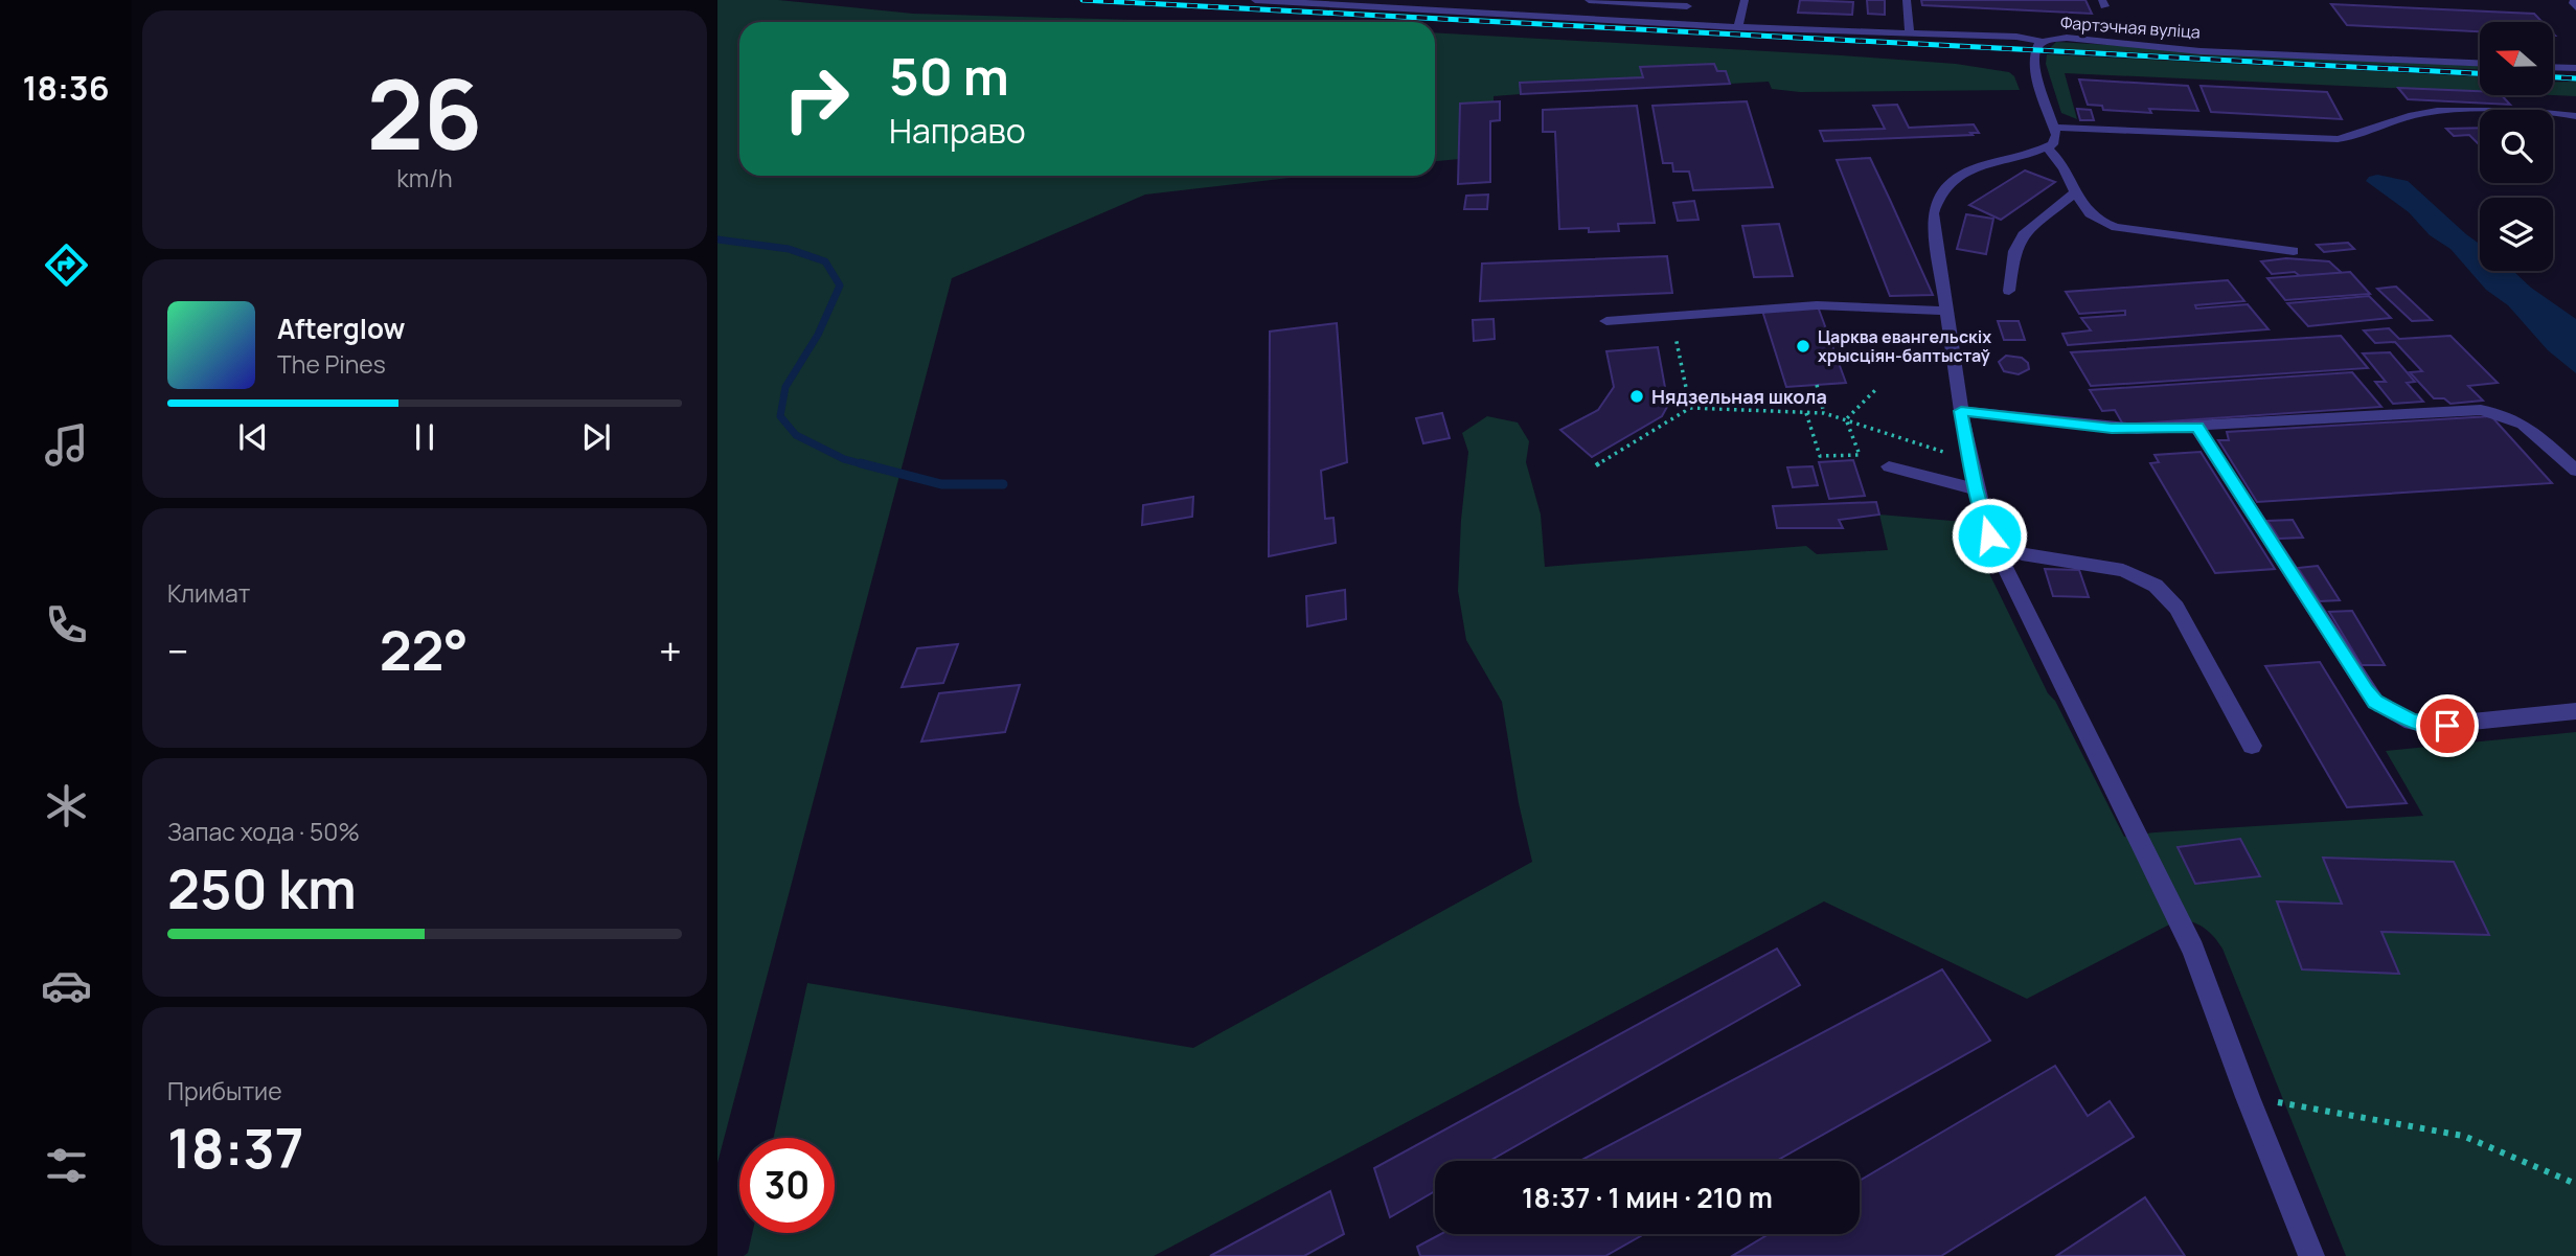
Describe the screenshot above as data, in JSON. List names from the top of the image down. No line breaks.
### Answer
{"streets":{"street":["Фартэчная вуліца"]},"places":["Царква евангельскіх хрысціян-баптыстаў","Нядзельная школа"],"north":"left","page":{"tabs":"18:36","tile":[["26","km/h"],"Климат",["Запас хода · 50%","250 km"],["Прибытие","18:37"]],"turn":["50 m","Направо"],"song":["Afterglow","The Pines"],"heat":["−","22°","+"],"limit":"30","trip":"18:37 · 1 мин · 210 m"}}
